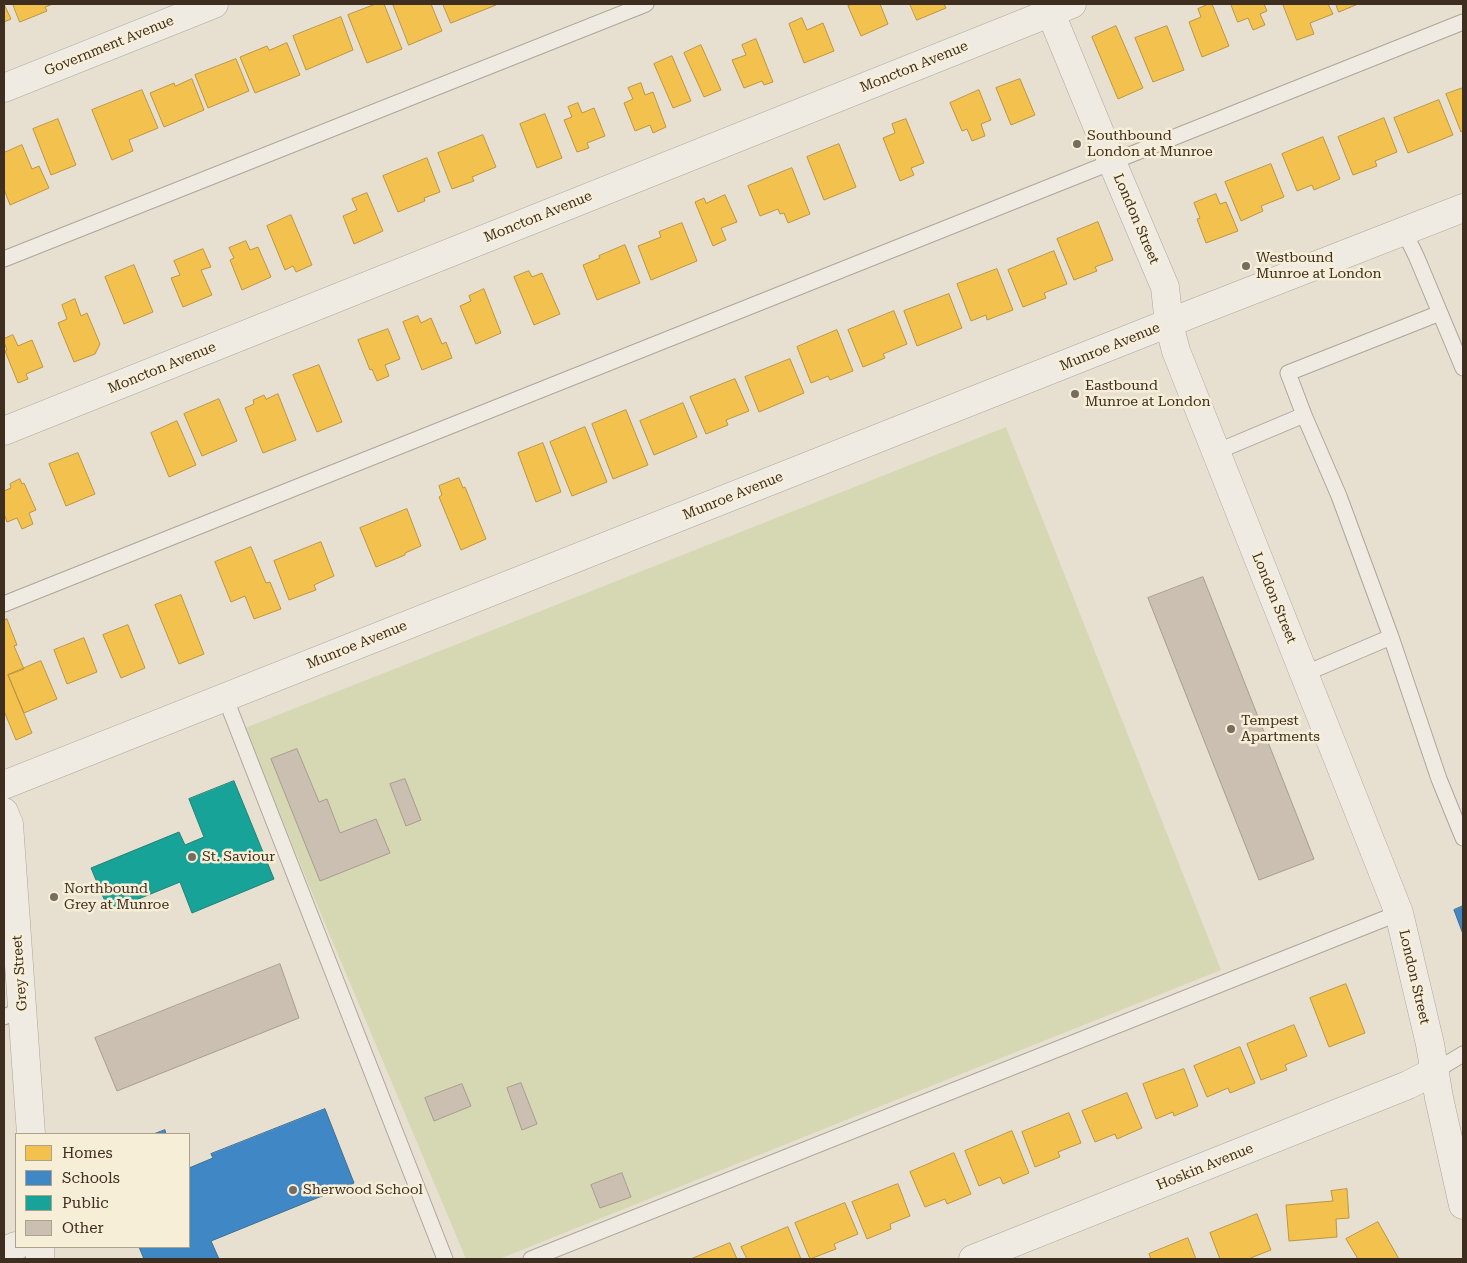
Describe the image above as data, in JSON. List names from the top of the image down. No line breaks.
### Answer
{"streets":{"street":["Government Avenue","Moncton Avenue","London Street","Munroe Avenue","Grey Street","Hoskin Avenue"]},"crossings":[["Moncton Avenue","London Street"],["London Street","Munroe Avenue"],["London Street","Hoskin Avenue"]],"places":["Southbound London at Munroe","Westbound Munroe at London","Eastbound Munroe at London","Tempest Apartments","St. Saviour","Northbound Grey at Munroe","Sherwood School"],"legend":["Homes","Schools","Public","Other"]}
